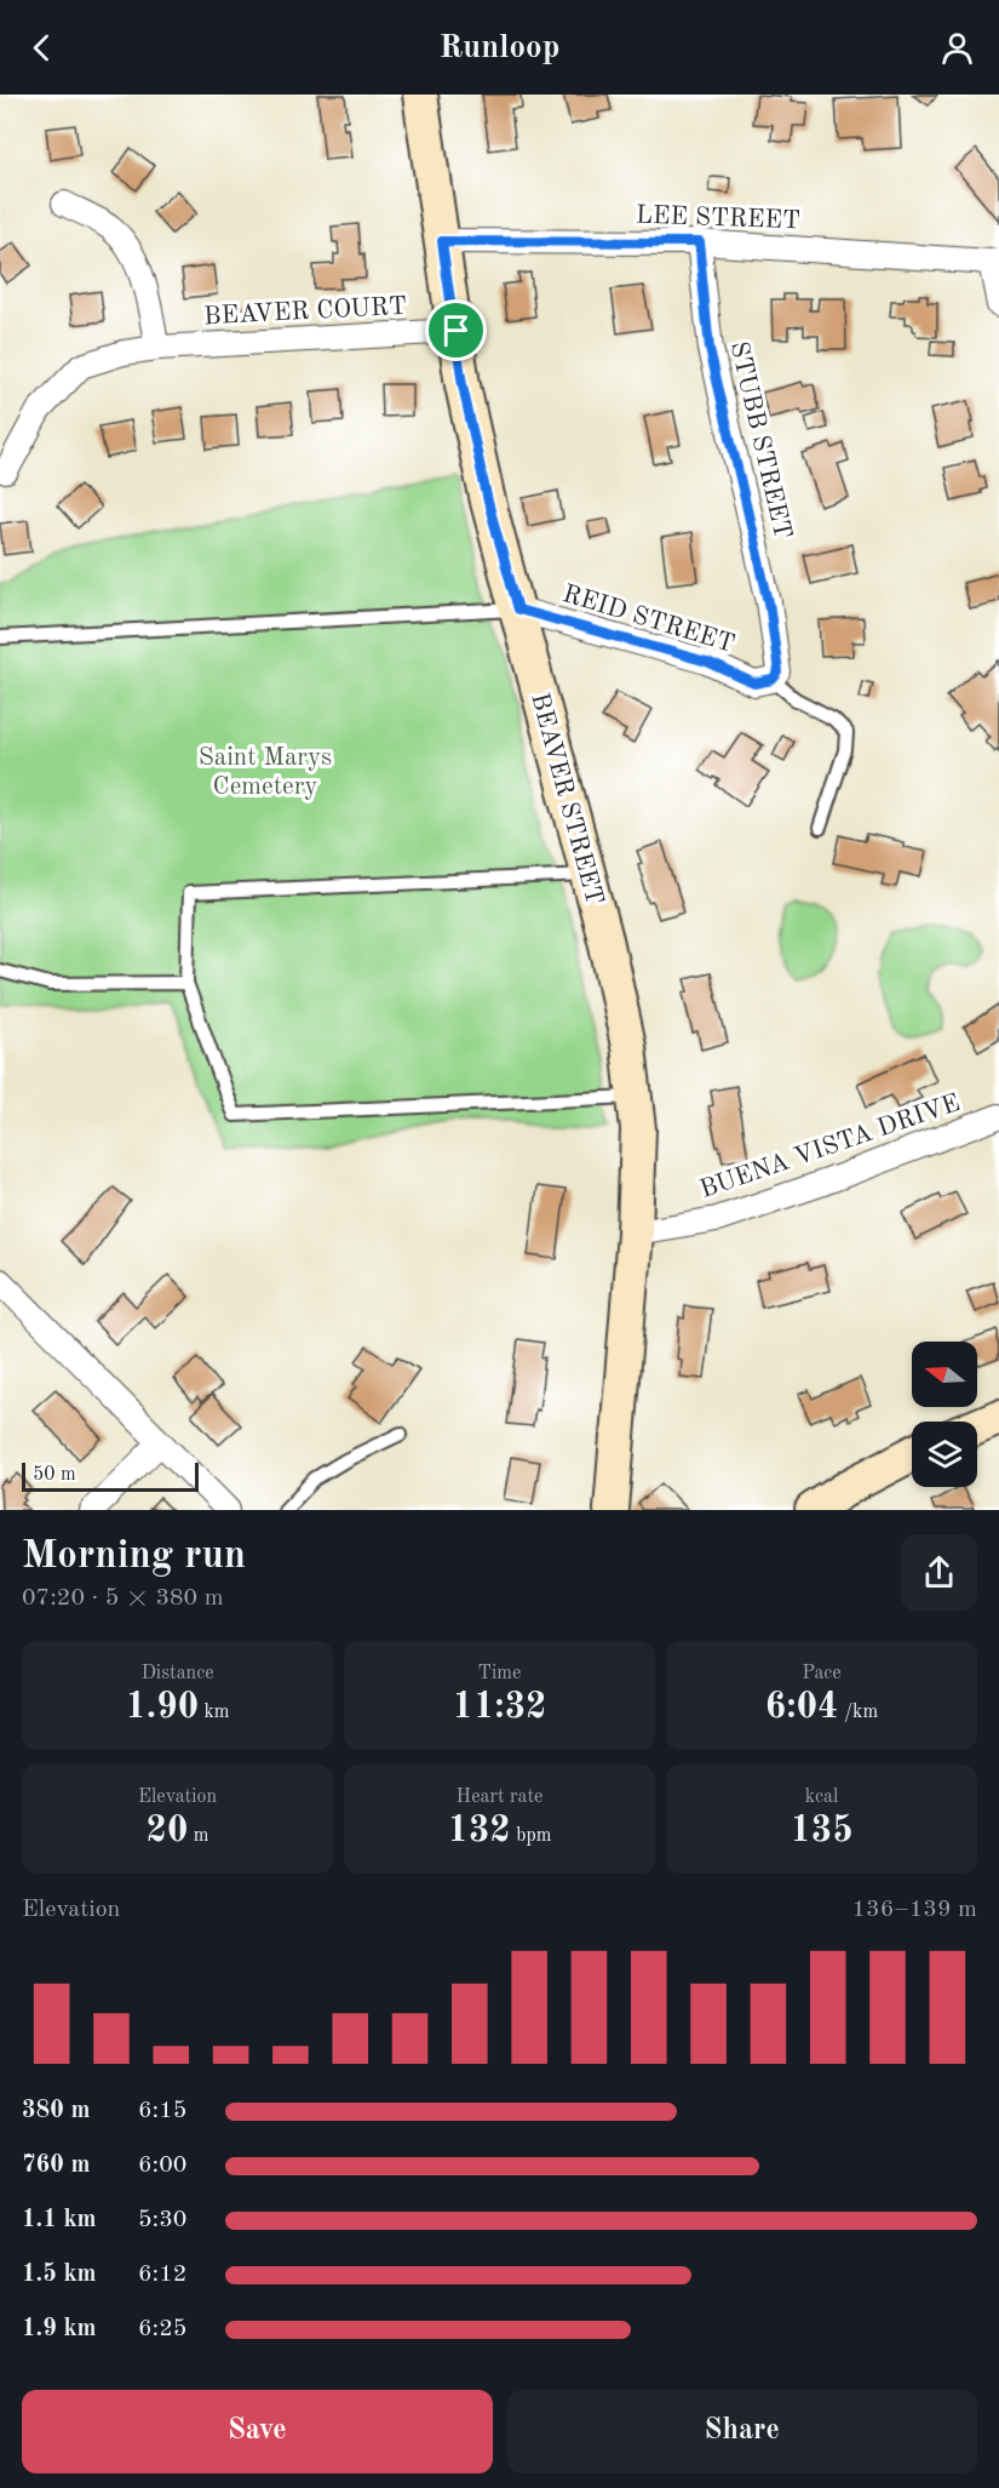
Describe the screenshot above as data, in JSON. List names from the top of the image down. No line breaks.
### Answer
{"streets":{"main road":["BEAVER STREET"],"street":["LEE STREET","BEAVER COURT","STUBB STREET","REID STREET","BUENA VISTA DRIVE"]},"crossings":[["LEE STREET","STUBB STREET"],["LEE STREET","BEAVER STREET"],["BEAVER COURT","BEAVER STREET"],["STUBB STREET","REID STREET"],["REID STREET","BEAVER STREET"],["BEAVER STREET","BUENA VISTA DRIVE"]],"parks":["Saint Marys Cemetery"],"scale_bar":"50 m","north":"left","page":{"header":"Runloop","scale":"50 m","heading":["Morning run","07:20 · 5 × 380 m"],"stats":[["Distance","1.90 km"],["Time","11:32"],["Pace","6:04 /km"],["Elevation","20 m"],["Heart rate","132 bpm"],["kcal","135"]],"chart":["Elevation","136–139 m"],"list":[{"name":"380 m","note":"6:15"},{"name":"760 m","note":"6:00"},{"name":"1.1 km","note":"5:30"},{"name":"1.5 km","note":"6:12"},{"name":"1.9 km","note":"6:25"}],"buttons":["Save","Share"]}}
